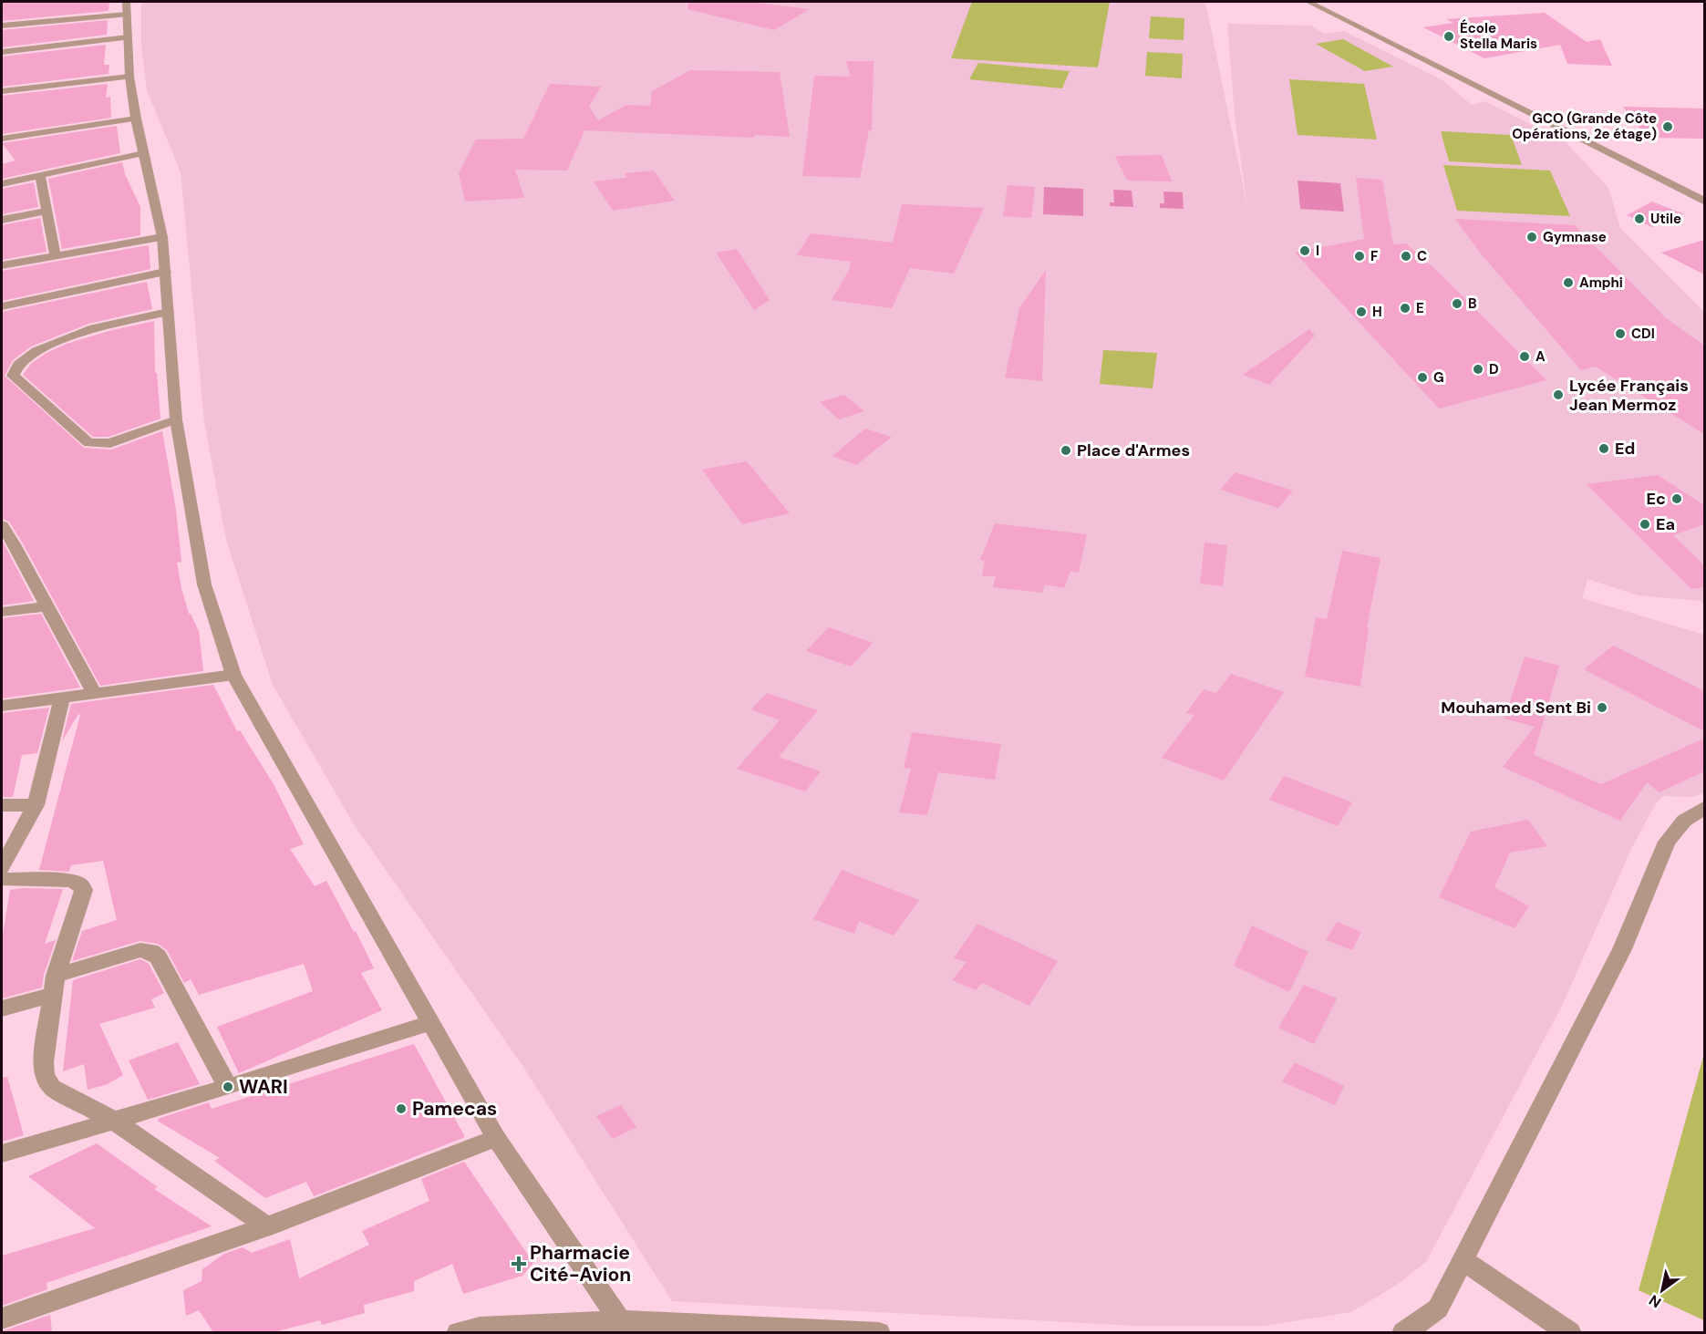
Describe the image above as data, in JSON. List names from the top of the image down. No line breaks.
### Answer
{"places":{"other":["École Stella Maris","GCO (Grande Côte Opérations, 2e étage)","Utile","Gymnase","I","F","C","Amphi","B","E","H","CDI","A","D","G","Lycée Français Jean Mermoz","Ed","Place d'Armes","Ec","Ea","Mouhamed Sent Bi","WARI","Pamecas"],"health":["Pharmacie Cité-Avion"]},"north":"bottom left"}
